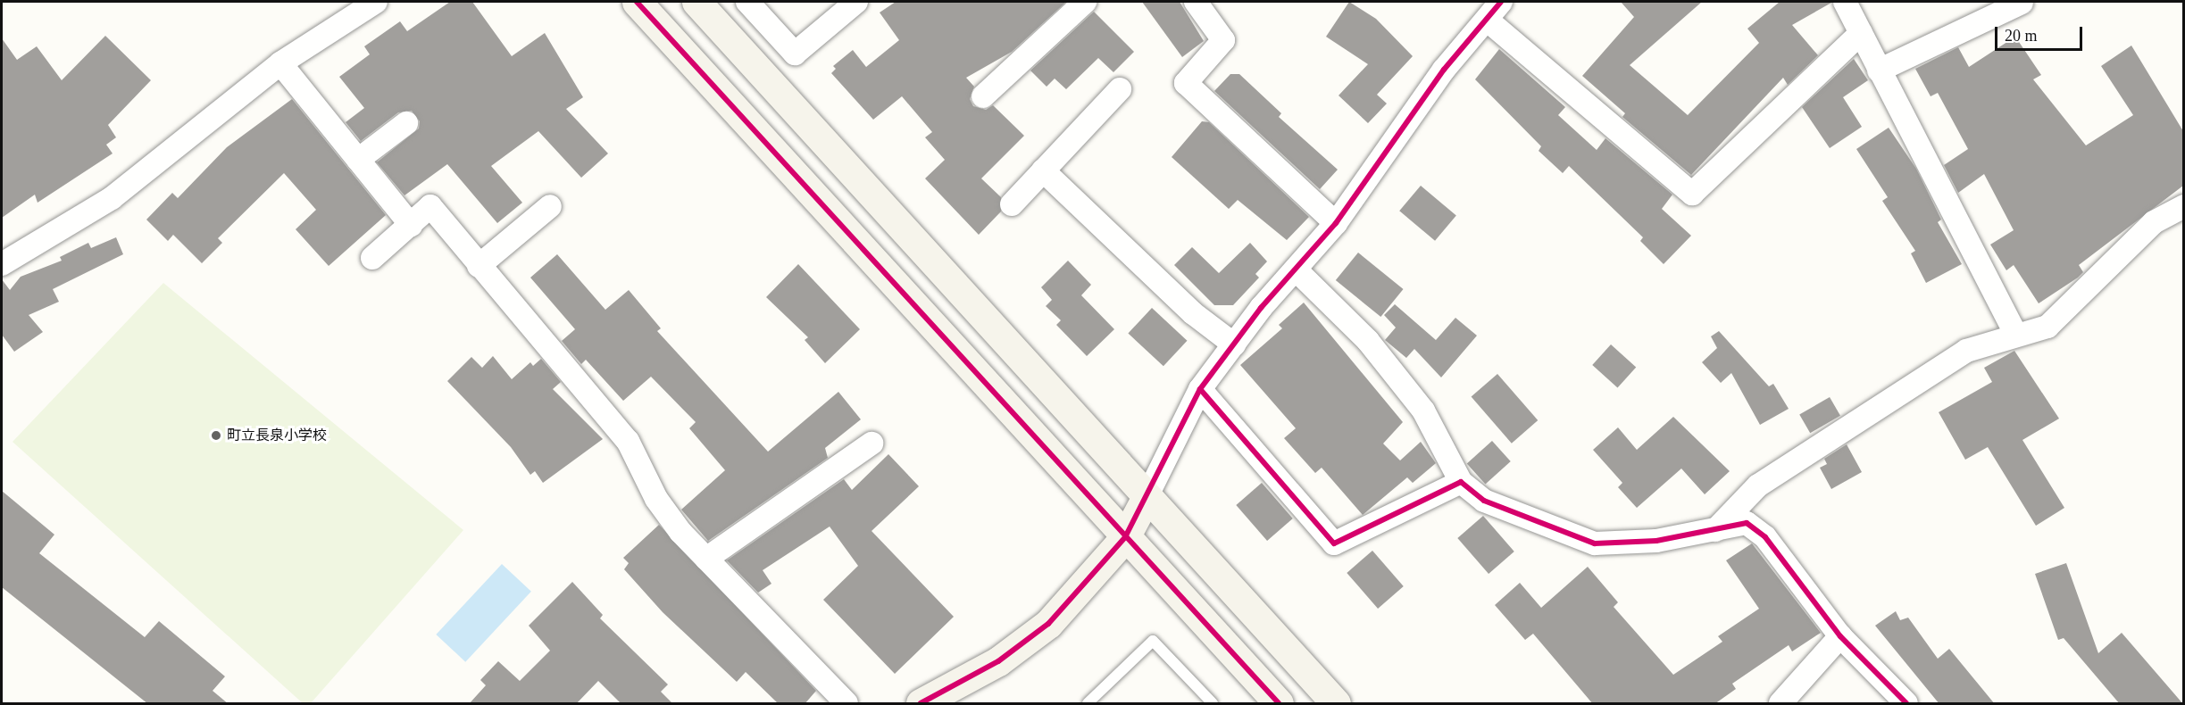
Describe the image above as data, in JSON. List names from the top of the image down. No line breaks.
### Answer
{"places":["町立長泉小学校"],"scale_bar":"20 m"}
